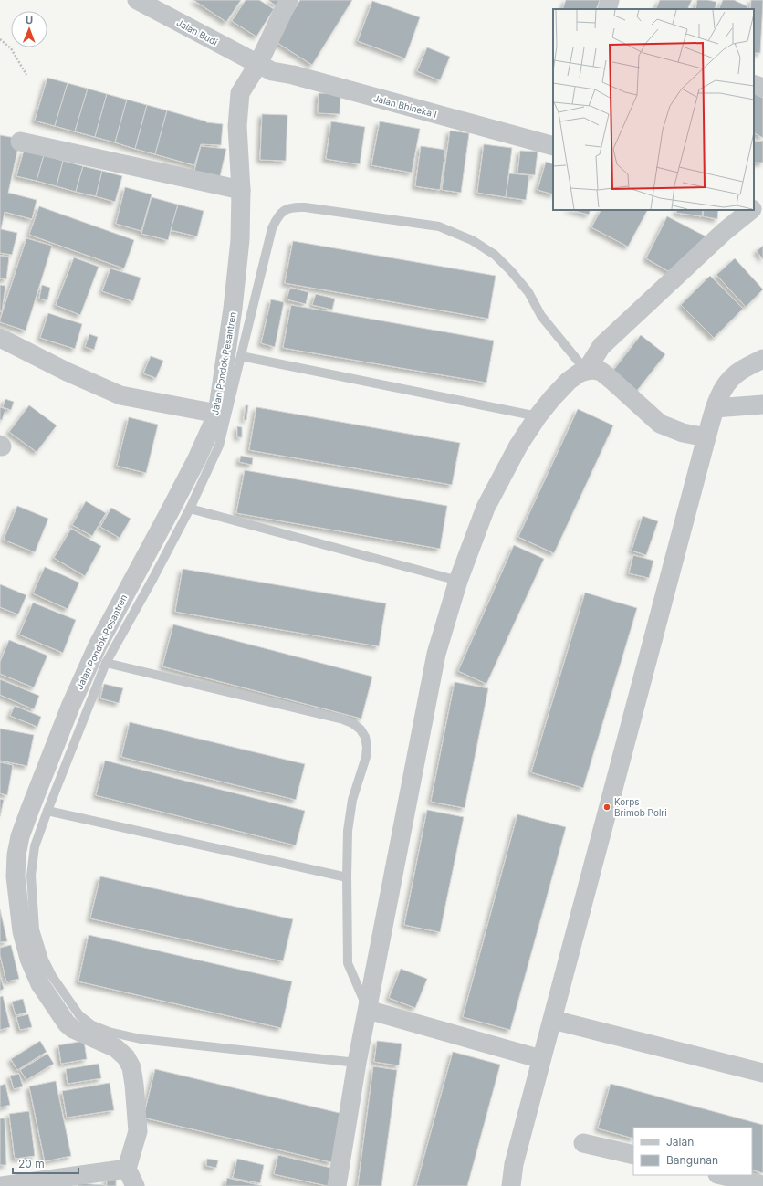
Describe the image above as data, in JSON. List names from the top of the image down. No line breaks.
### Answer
{"streets":{"street":["Jalan Budi","Jalan Bhineka I","Jalan Pondok Pesantren"]},"crossings":[["Jalan Budi","Jalan Bhineka I"],["Jalan Budi","Jalan Pondok Pesantren"],["Jalan Bhineka I","Jalan Pondok Pesantren"]],"places":["Korps Brimob Polri"],"legend":["Jalan","Bangunan"],"scale_bar":"20 m","north":"top"}
